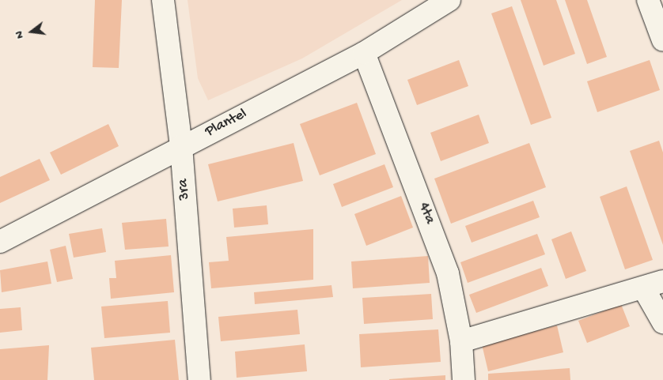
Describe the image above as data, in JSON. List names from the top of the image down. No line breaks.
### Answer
{"streets":{"street":["Plantel","3ra","4ta"]},"crossings":[["Plantel","3ra"],["Plantel","4ta"]],"north":"left"}
